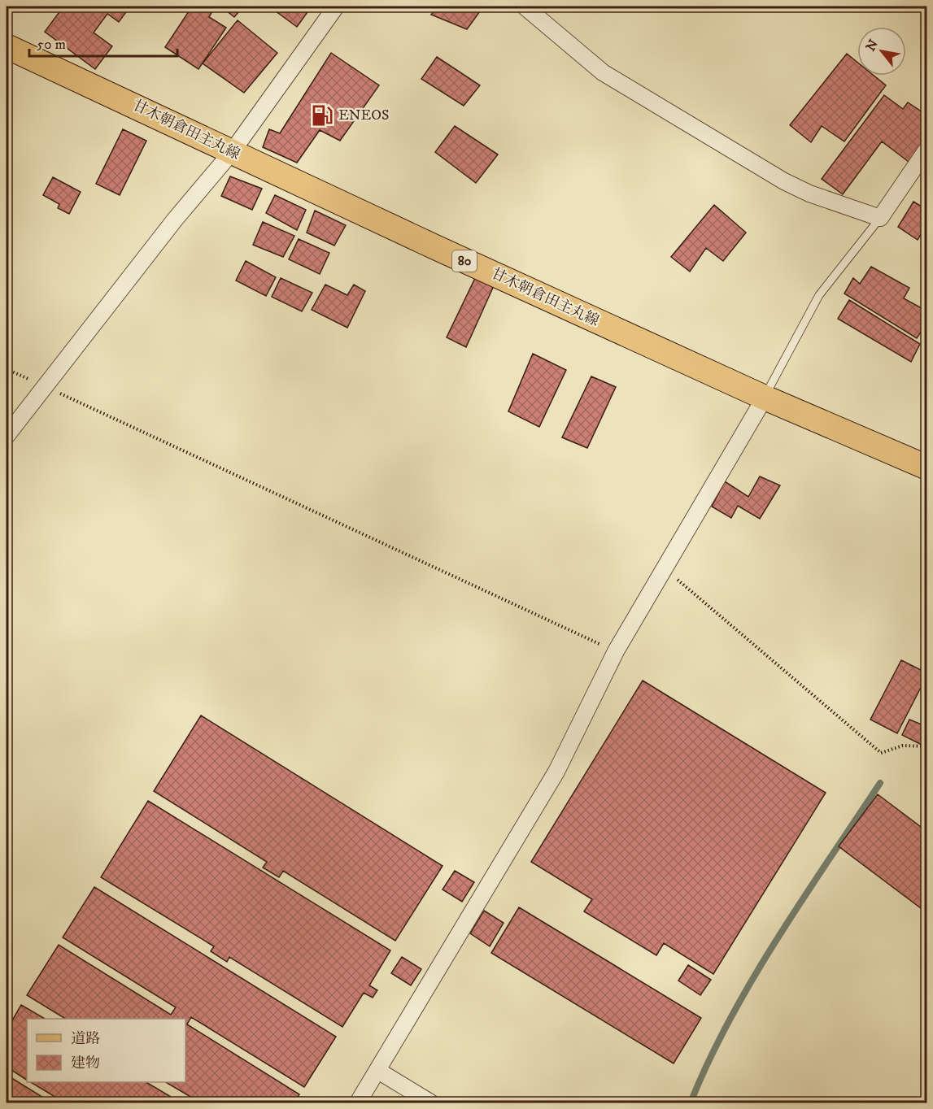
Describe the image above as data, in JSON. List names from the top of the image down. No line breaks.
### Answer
{"streets":{"main road":["甘木朝倉田主丸線","80"]},"places":{"fuel station":["ENEOS"]},"legend":["道路","建物"],"scale_bar":"50 m","north":"top left"}
